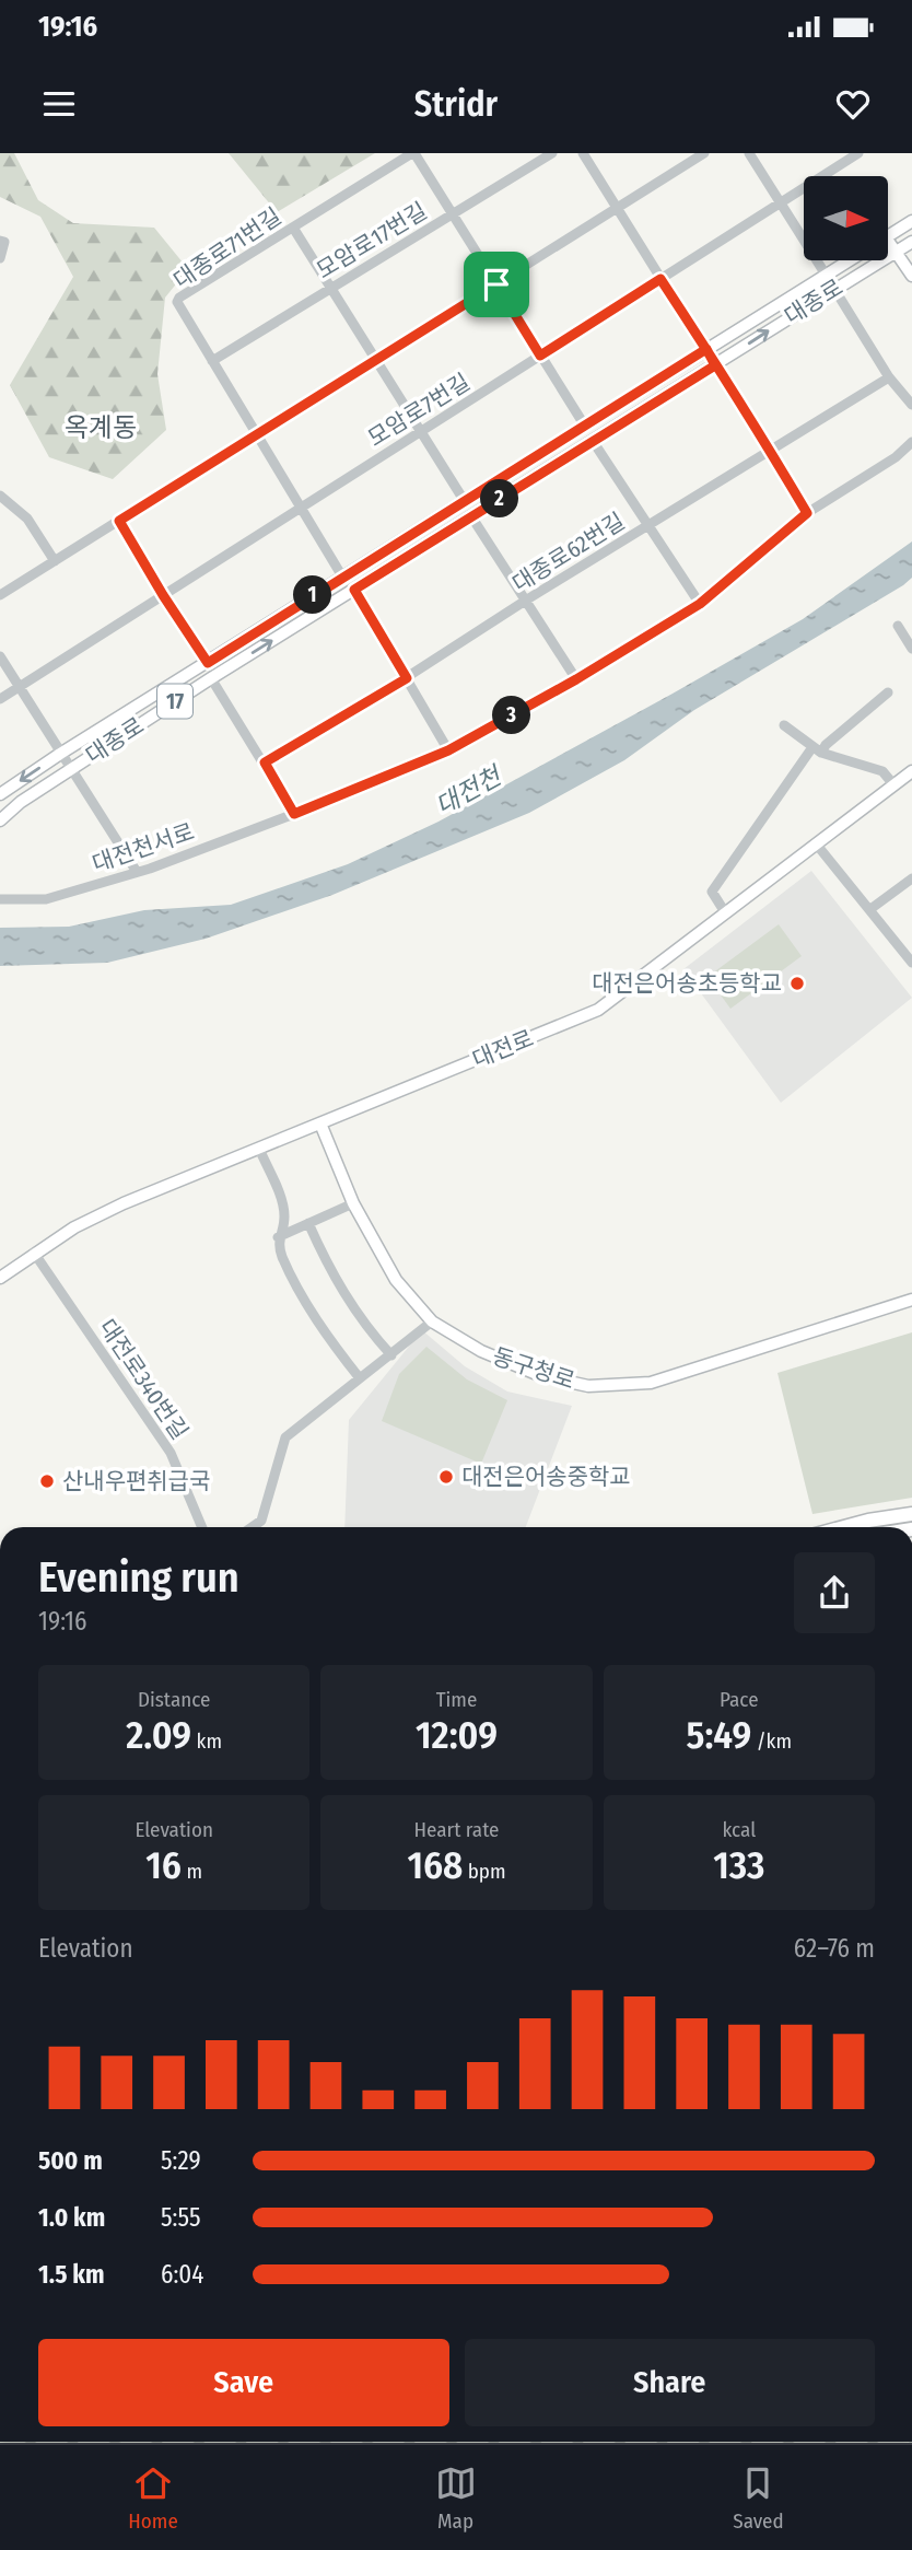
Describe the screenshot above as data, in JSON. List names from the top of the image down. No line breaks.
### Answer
{"streets":{"main road":["대종로","17","대전로","동구청로"],"street":["모암로17번길","대종로71번길","모암로7번길","대종로62번길","대전천서로","대전로340번길"]},"crossings":[["모암로17번길","대종로71번길"],["대종로71번길","대종로"],["대종로71번길","모암로7번길"],["대종로","대전천서로"],["대전로","동구청로"],["대전로","대전로340번길"]],"districts":["옥계동"],"water":["대전천"],"places":["대전은어송초등학교","대전은어송중학교","산내우편취급국"],"north":"right","page":{"status":"19:16","header":"Stridr","pins":["2","1","3"],"heading":["Evening run","19:16"],"stats":[["Distance","2.09 km"],["Time","12:09"],["Pace","5:49 /km"],["Elevation","16 m"],["Heart rate","168 bpm"],["kcal","133"]],"chart":["Elevation","62–76 m"],"list":[{"name":"500 m","note":"5:29"},{"name":"1.0 km","note":"5:55"},{"name":"1.5 km","note":"6:04"}],"buttons":["Save","Share"],"tabs":["Home","Map","Saved"]}}
